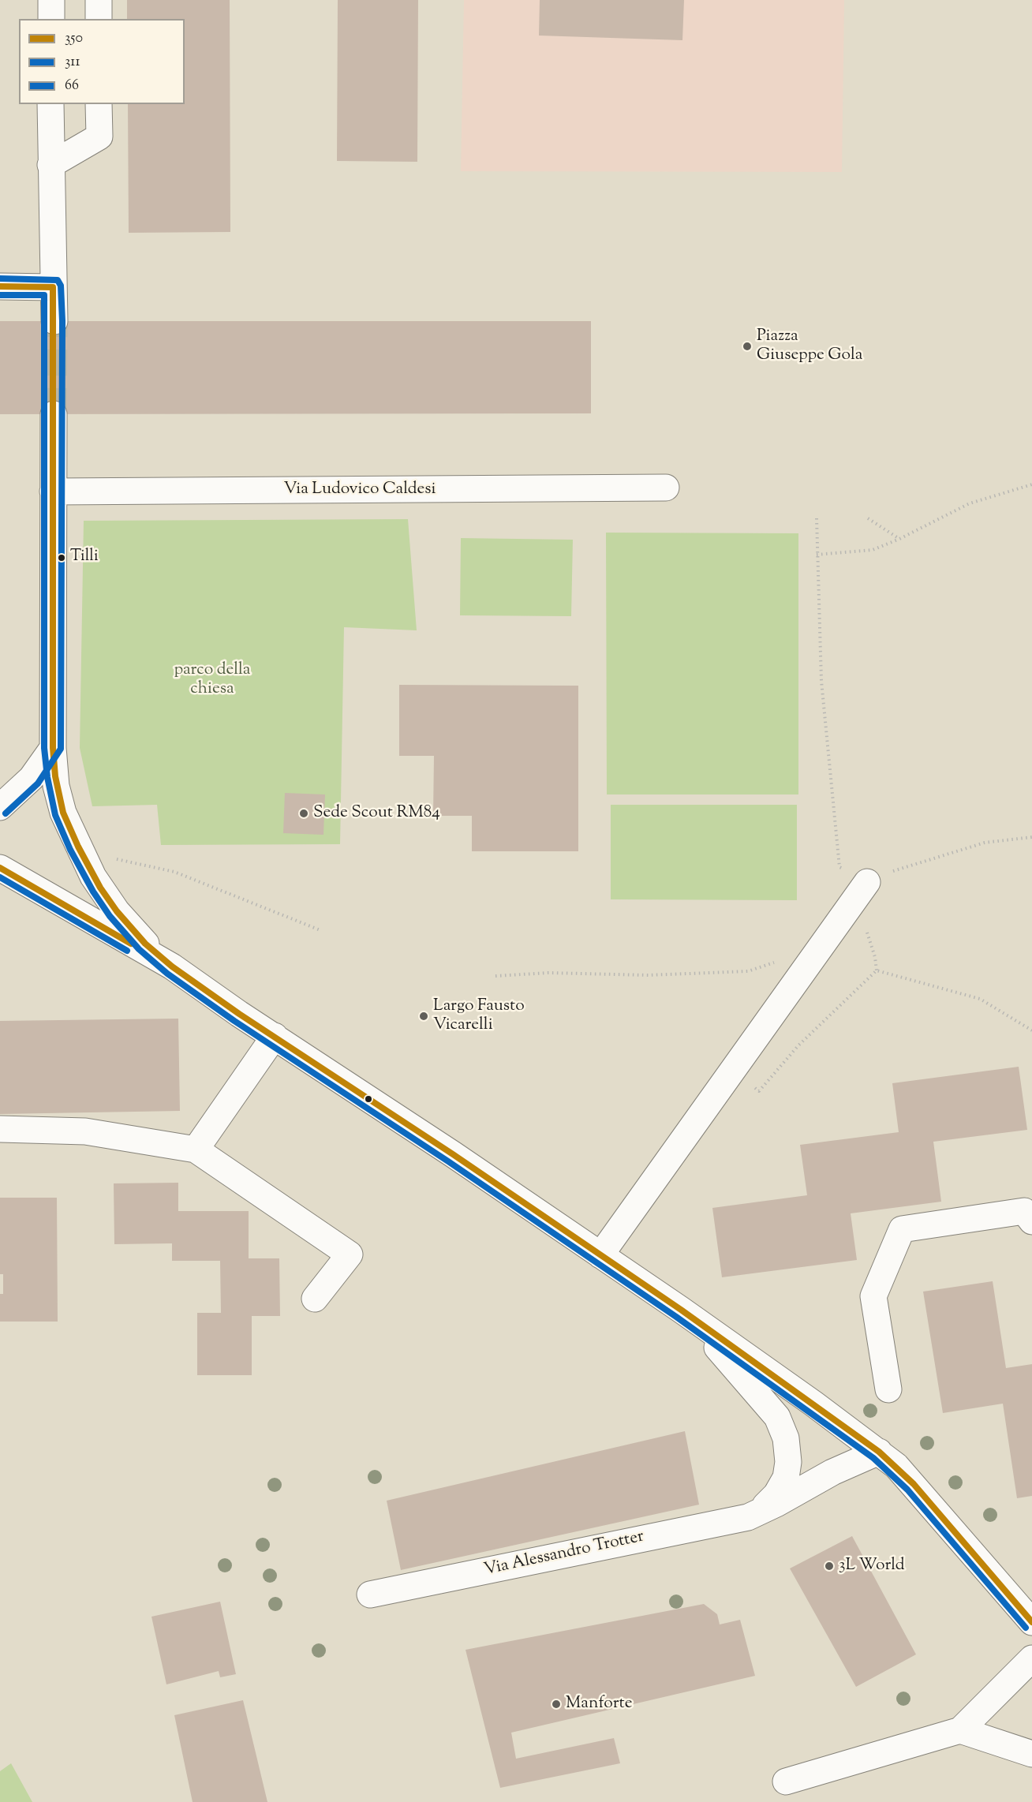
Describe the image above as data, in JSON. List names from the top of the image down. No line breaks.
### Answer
{"streets":{"street":["Via Ludovico Caldesi","Via Alessandro Trotter"]},"parks":["parco della chiesa"],"places":["Piazza Giuseppe Gola","Tilli","Sede Scout RM84","Largo Fausto Vicarelli","3L World","Manforte"],"lines":["transit line 66","transit line 350","transit line 311"],"legend":["350","311","66"]}
